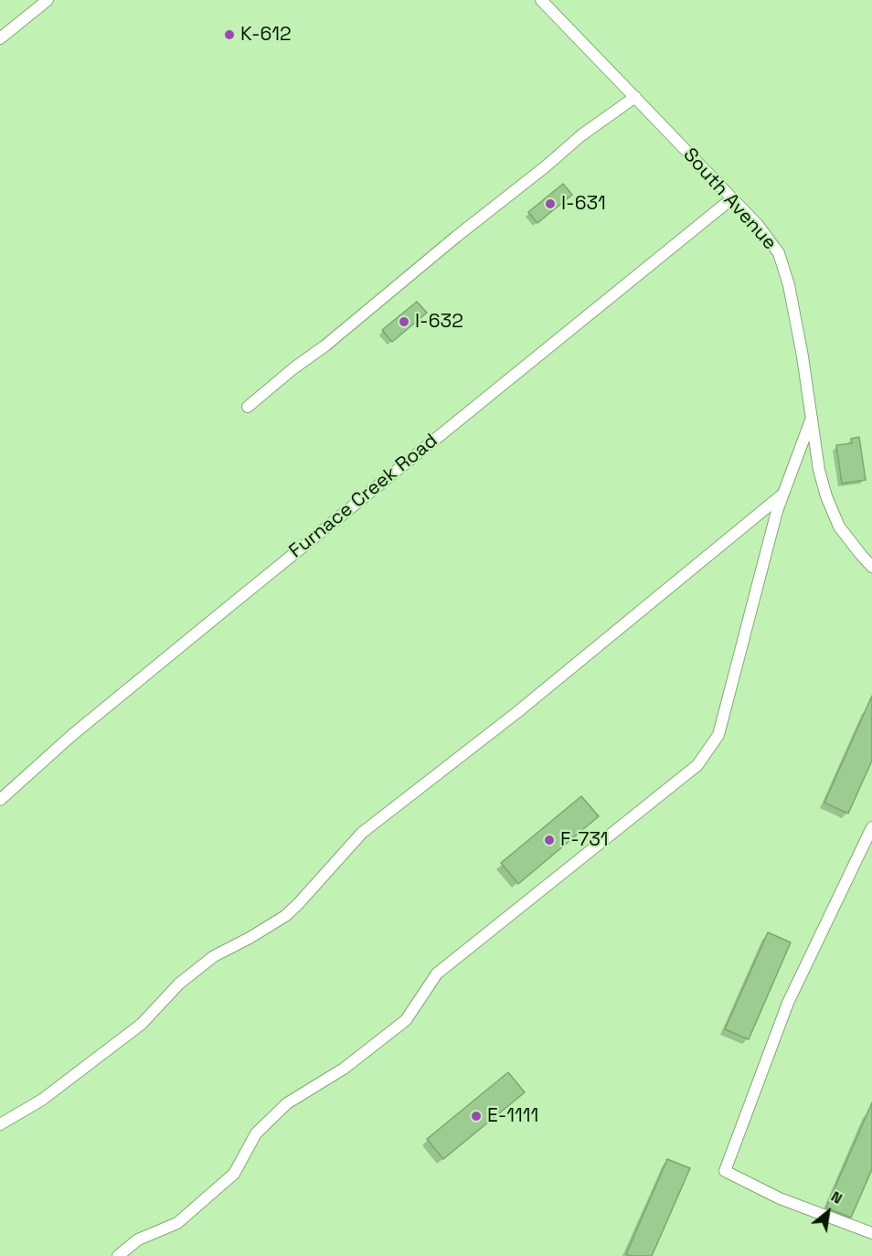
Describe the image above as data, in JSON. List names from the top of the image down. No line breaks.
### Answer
{"streets":{"lane":["South Avenue","Furnace Creek Road"]},"crossings":[["South Avenue","Furnace Creek Road"]],"places":["K-612","I-631","I-632","F-731","E-1111"],"north":"top right"}
